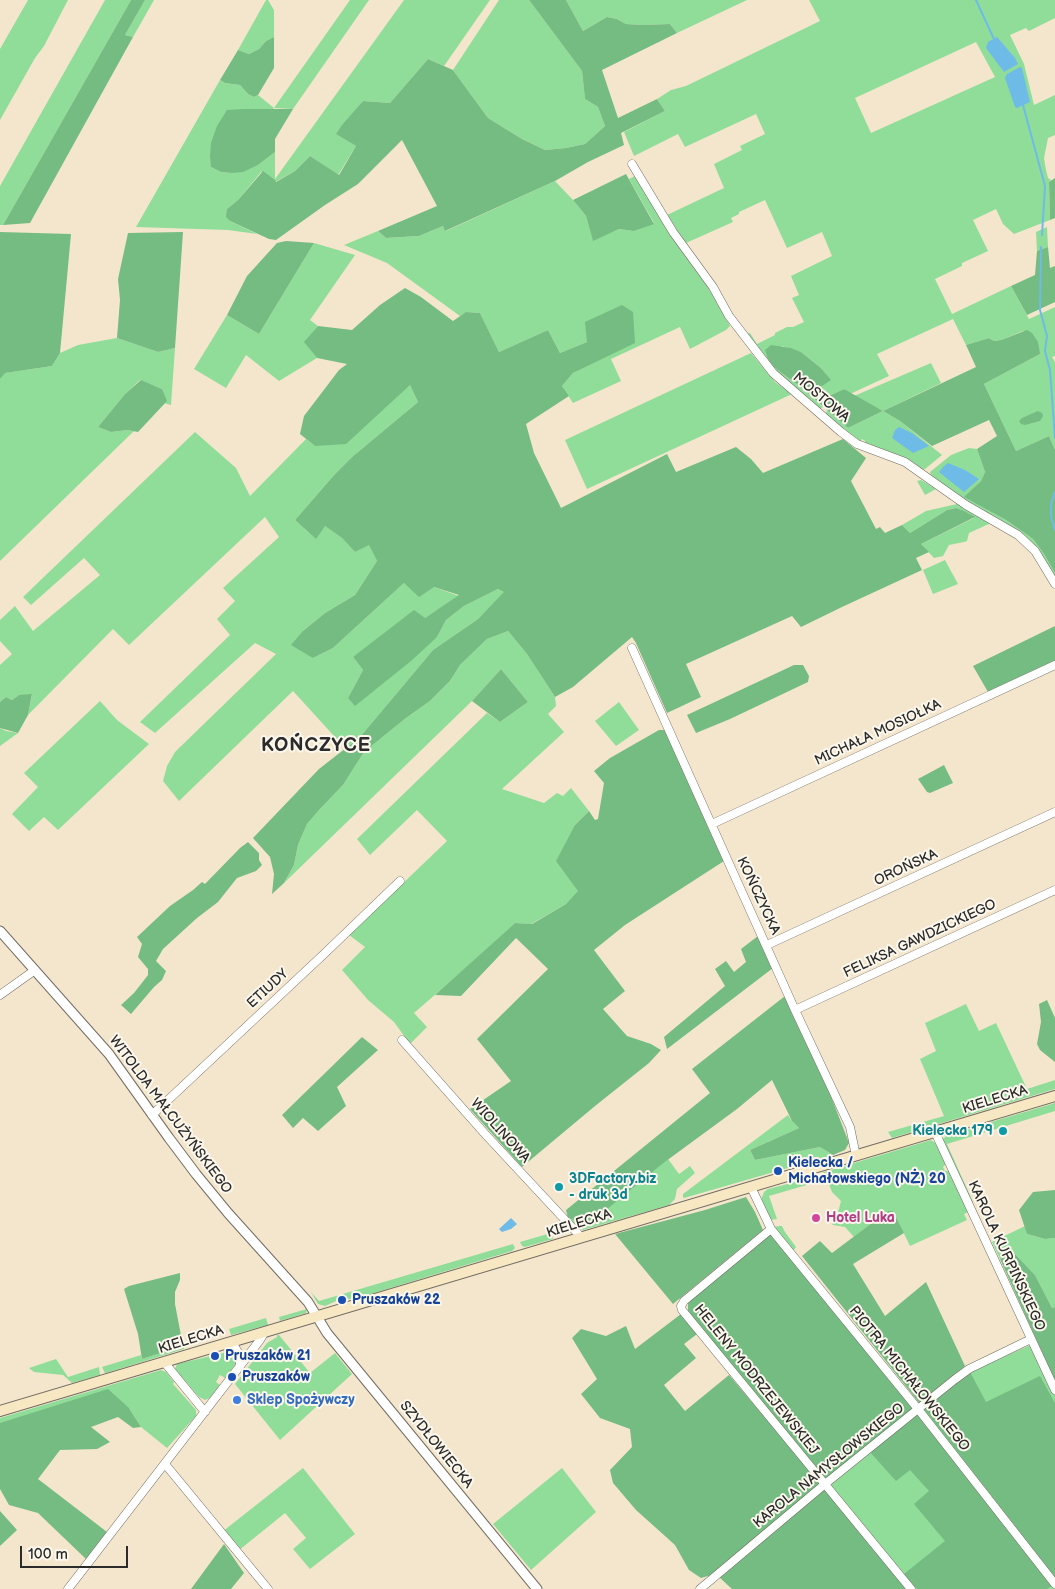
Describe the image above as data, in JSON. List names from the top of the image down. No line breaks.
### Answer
{"streets":{"main road":["KIELECKA"],"street":["MOSTOWA","MICHAŁA MOSIOŁKA","OROŃSKA","KOŃCZYCKA","FELIKSA GAWDZICKIEGO","ETIUDY","WITOLDA MAŁCUŻYŃSKIEGO","WIOLINOWA","KAROLA KURPIŃSKIEGO","PIOTRA MICHAŁOWSKIEGO","HELENY MODRZEJEWSKIEJ","SZYDŁOWIECKA","KAROLA NAMYSŁOWSKIEGO"]},"crossings":[["MICHAŁA MOSIOŁKA","KOŃCZYCKA"],["OROŃSKA","KOŃCZYCKA"],["KOŃCZYCKA","FELIKSA GAWDZICKIEGO"],["KOŃCZYCKA","KIELECKA"],["ETIUDY","WITOLDA MAŁCUŻYŃSKIEGO"],["KIELECKA","WITOLDA MAŁCUŻYŃSKIEGO"],["KIELECKA","WIOLINOWA"],["KIELECKA","KAROLA KURPIŃSKIEGO"],["KIELECKA","PIOTRA MICHAŁOWSKIEGO"],["KIELECKA","SZYDŁOWIECKA"],["WITOLDA MAŁCUŻYŃSKIEGO","SZYDŁOWIECKA"],["KAROLA KURPIŃSKIEGO","KAROLA NAMYSŁOWSKIEGO"],["PIOTRA MICHAŁOWSKIEGO","HELENY MODRZEJEWSKIEJ"],["PIOTRA MICHAŁOWSKIEGO","KAROLA NAMYSŁOWSKIEGO"],["HELENY MODRZEJEWSKIEJ","KAROLA NAMYSŁOWSKIEGO"]],"districts":["KOŃCZYCE"],"places":["Kielecka 179","Kielecka / Michałowskiego (NŻ) 20","3DFactory.biz - druk 3d","Hotel Luka","Pruszaków 22","Pruszaków 21","Pruszaków","Sklep Spożywczy"],"scale_bar":"100 m"}
